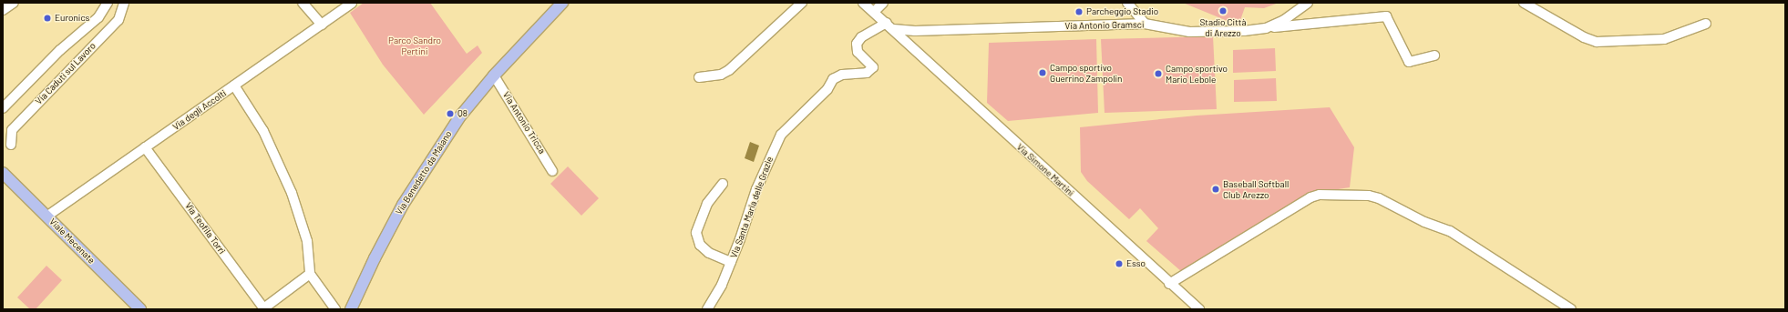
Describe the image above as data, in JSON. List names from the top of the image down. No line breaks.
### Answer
{"streets":{"main road":["Via Benedetto da Maiano","Viale Mecenate"],"street":["Via Antonio Gramsci","Via Caduti sul Lavoro","Via degli Accolti","Via Antonio Tricca","Via Simone Martini","Via Santa Maria delle Grazie","Via Teofila Torri"]},"crossings":[["Via Antonio Gramsci","Via Simone Martini"],["Via Antonio Gramsci","Via Santa Maria delle Grazie"],["Via degli Accolti","Via Teofila Torri"],["Via degli Accolti","Viale Mecenate"],["Via Antonio Tricca","Via Benedetto da Maiano"],["Via Simone Martini","Via Santa Maria delle Grazie"]],"parks":["Parco Sandro Pertini"],"places":["Stadio Città di Arezzo","Parcheggio Stadio","Euronics","Campo sportivo Guerrino Zampolin","Campo sportivo Mario Lebole","Q8","Baseball Softball Club Arezzo","Esso"]}
